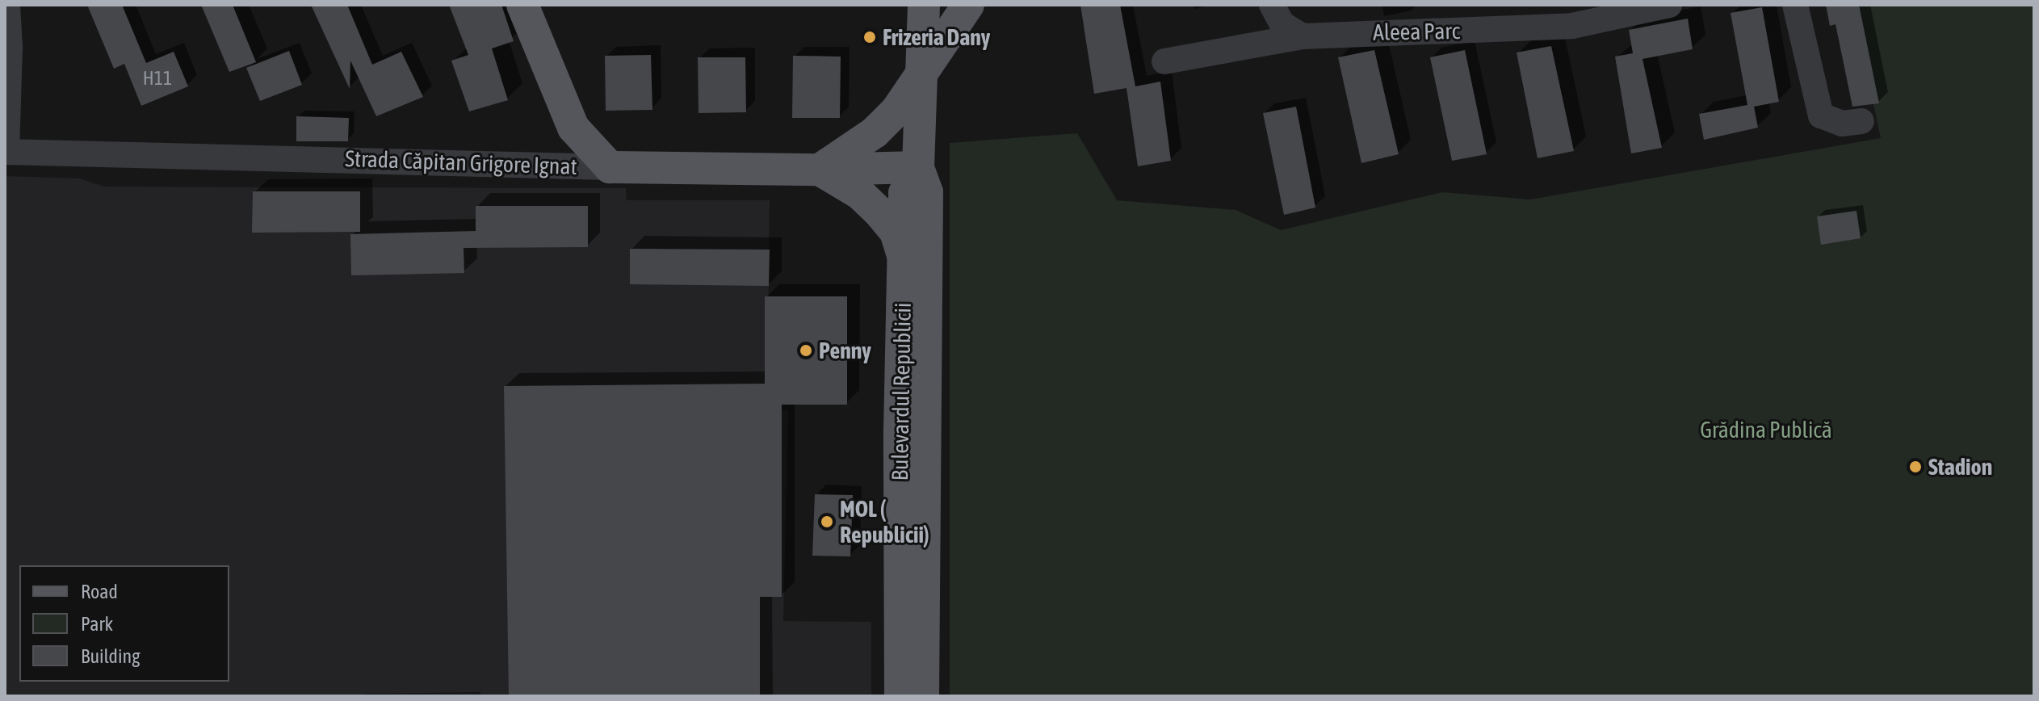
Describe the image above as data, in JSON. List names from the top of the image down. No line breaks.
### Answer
{"streets":{"main road":["Strada Căpitan Grigore Ignat","Bulevardul Republicii"],"street":["Aleea Parc"]},"crossings":[["Strada Căpitan Grigore Ignat","Bulevardul Republicii"]],"parks":["Grădina Publică"],"places":["Frizeria Dany","Penny","Stadion","MOL ( Republicii)"],"house_numbers":["H11"],"legend":["Road","Park","Building"]}
